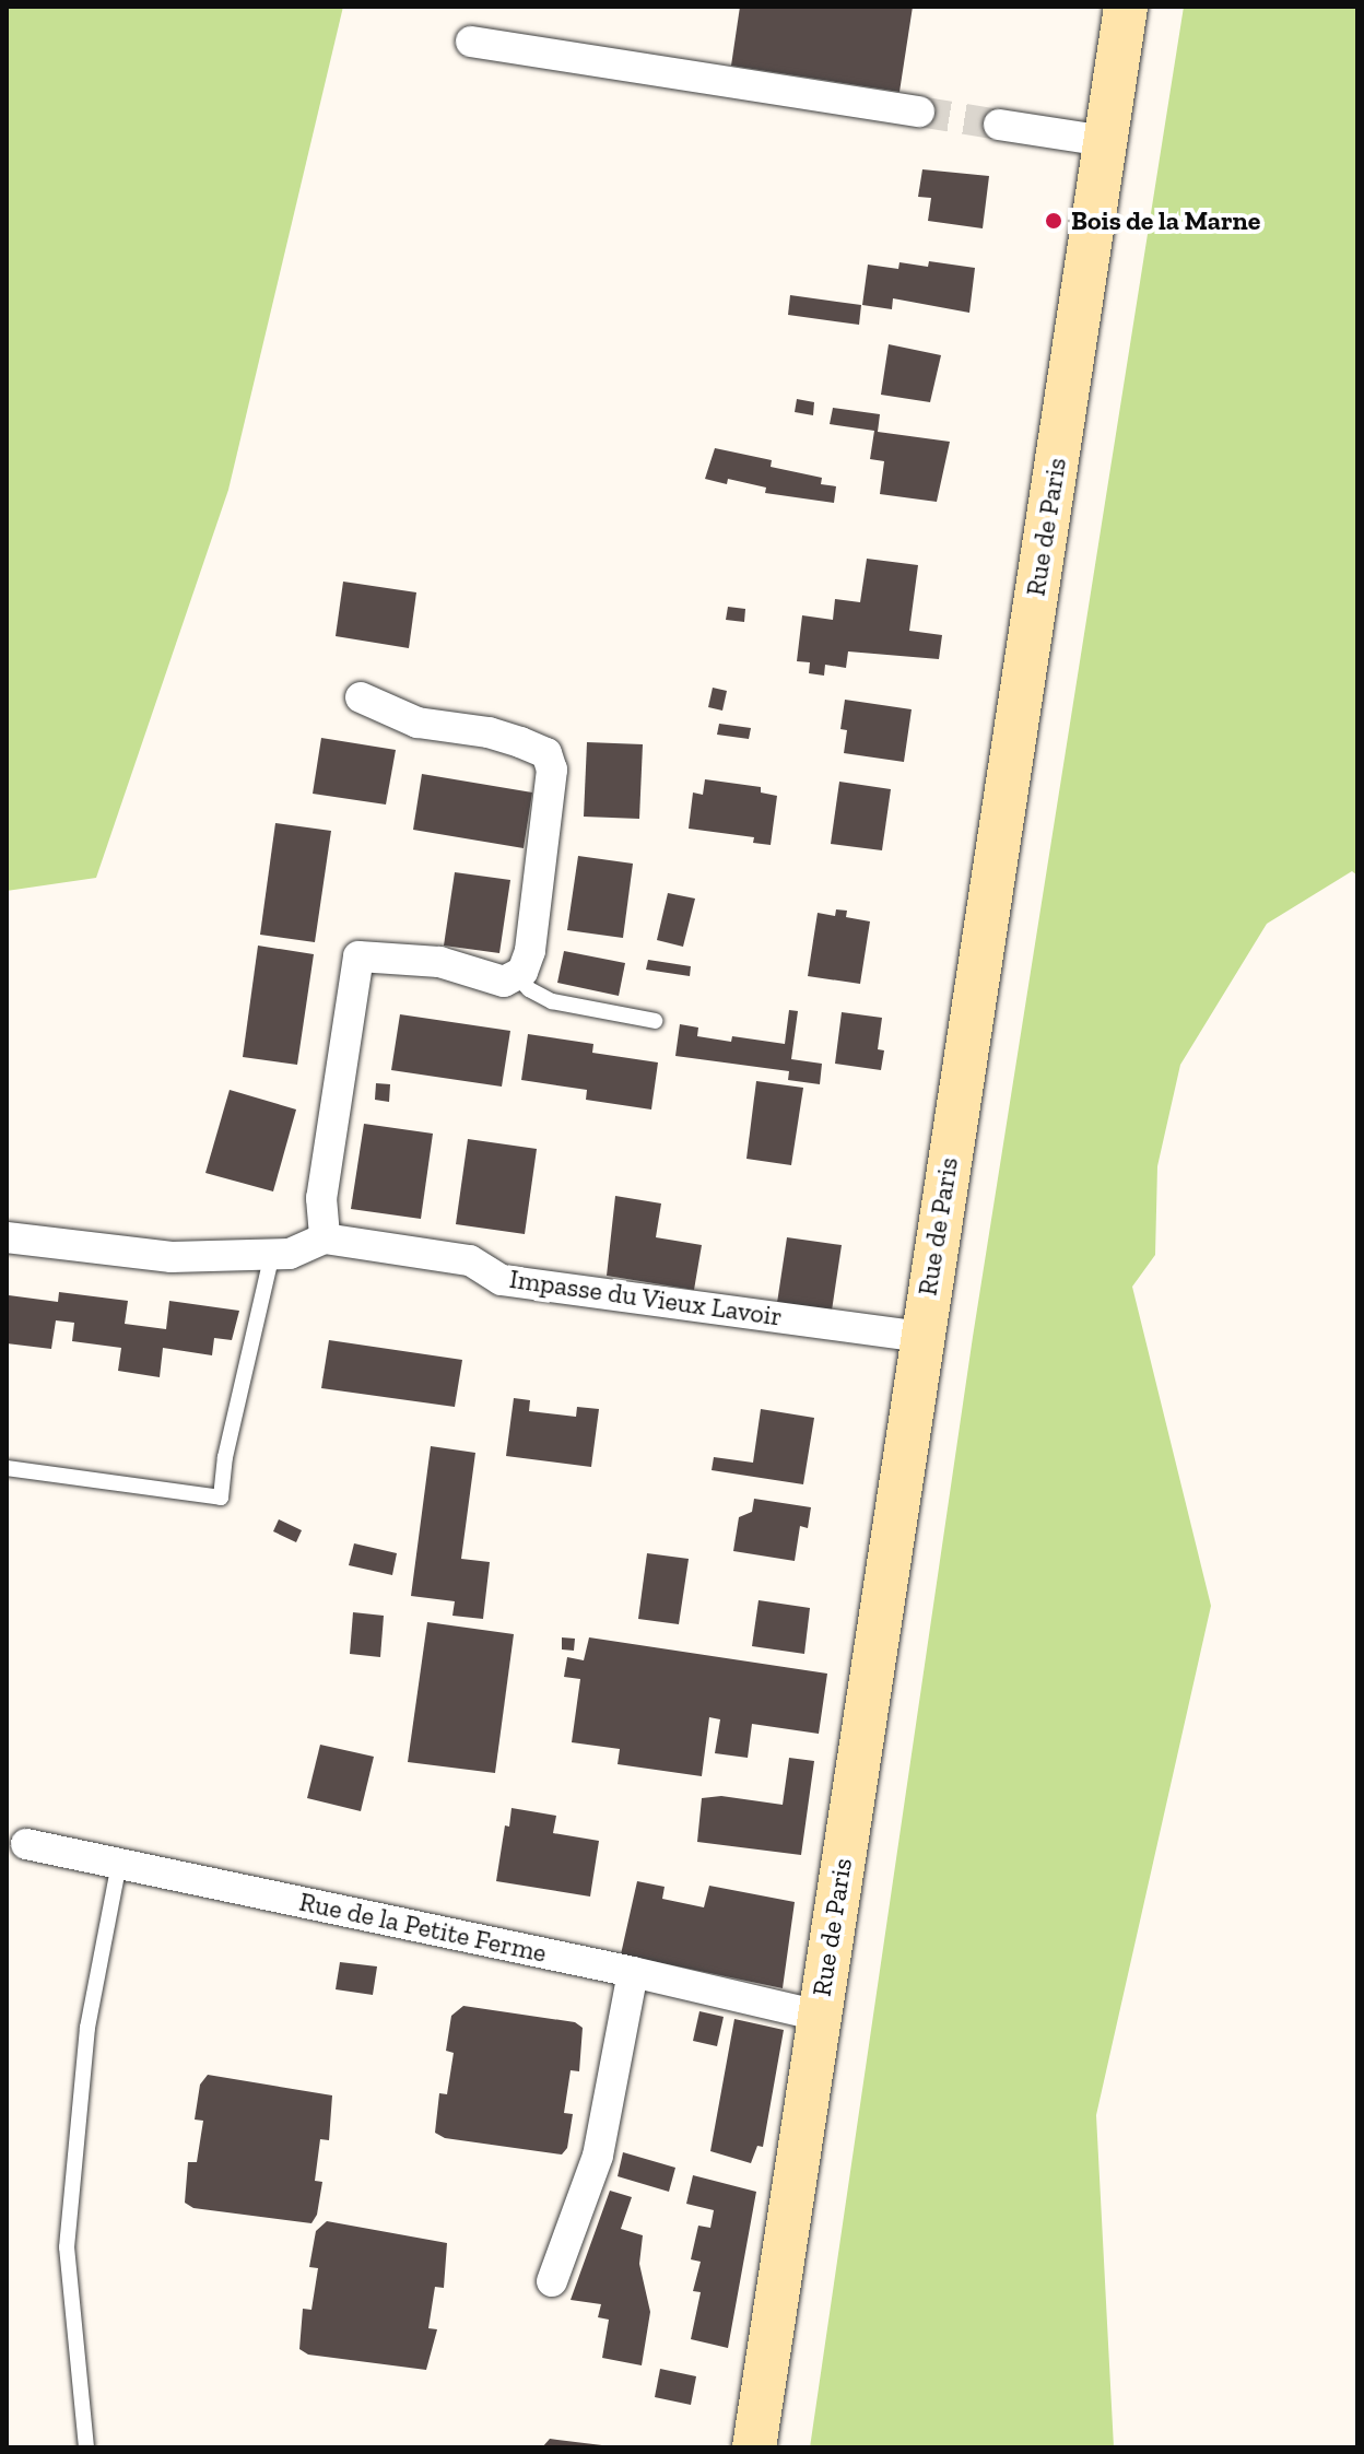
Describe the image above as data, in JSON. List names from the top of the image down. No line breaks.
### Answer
{"streets":{"main road":["Rue de Paris"],"street":["Impasse du Vieux Lavoir","Rue de la Petite Ferme"]},"crossings":[["Rue de Paris","Impasse du Vieux Lavoir"],["Rue de Paris","Rue de la Petite Ferme"]],"places":["Bois de la Marne"]}
